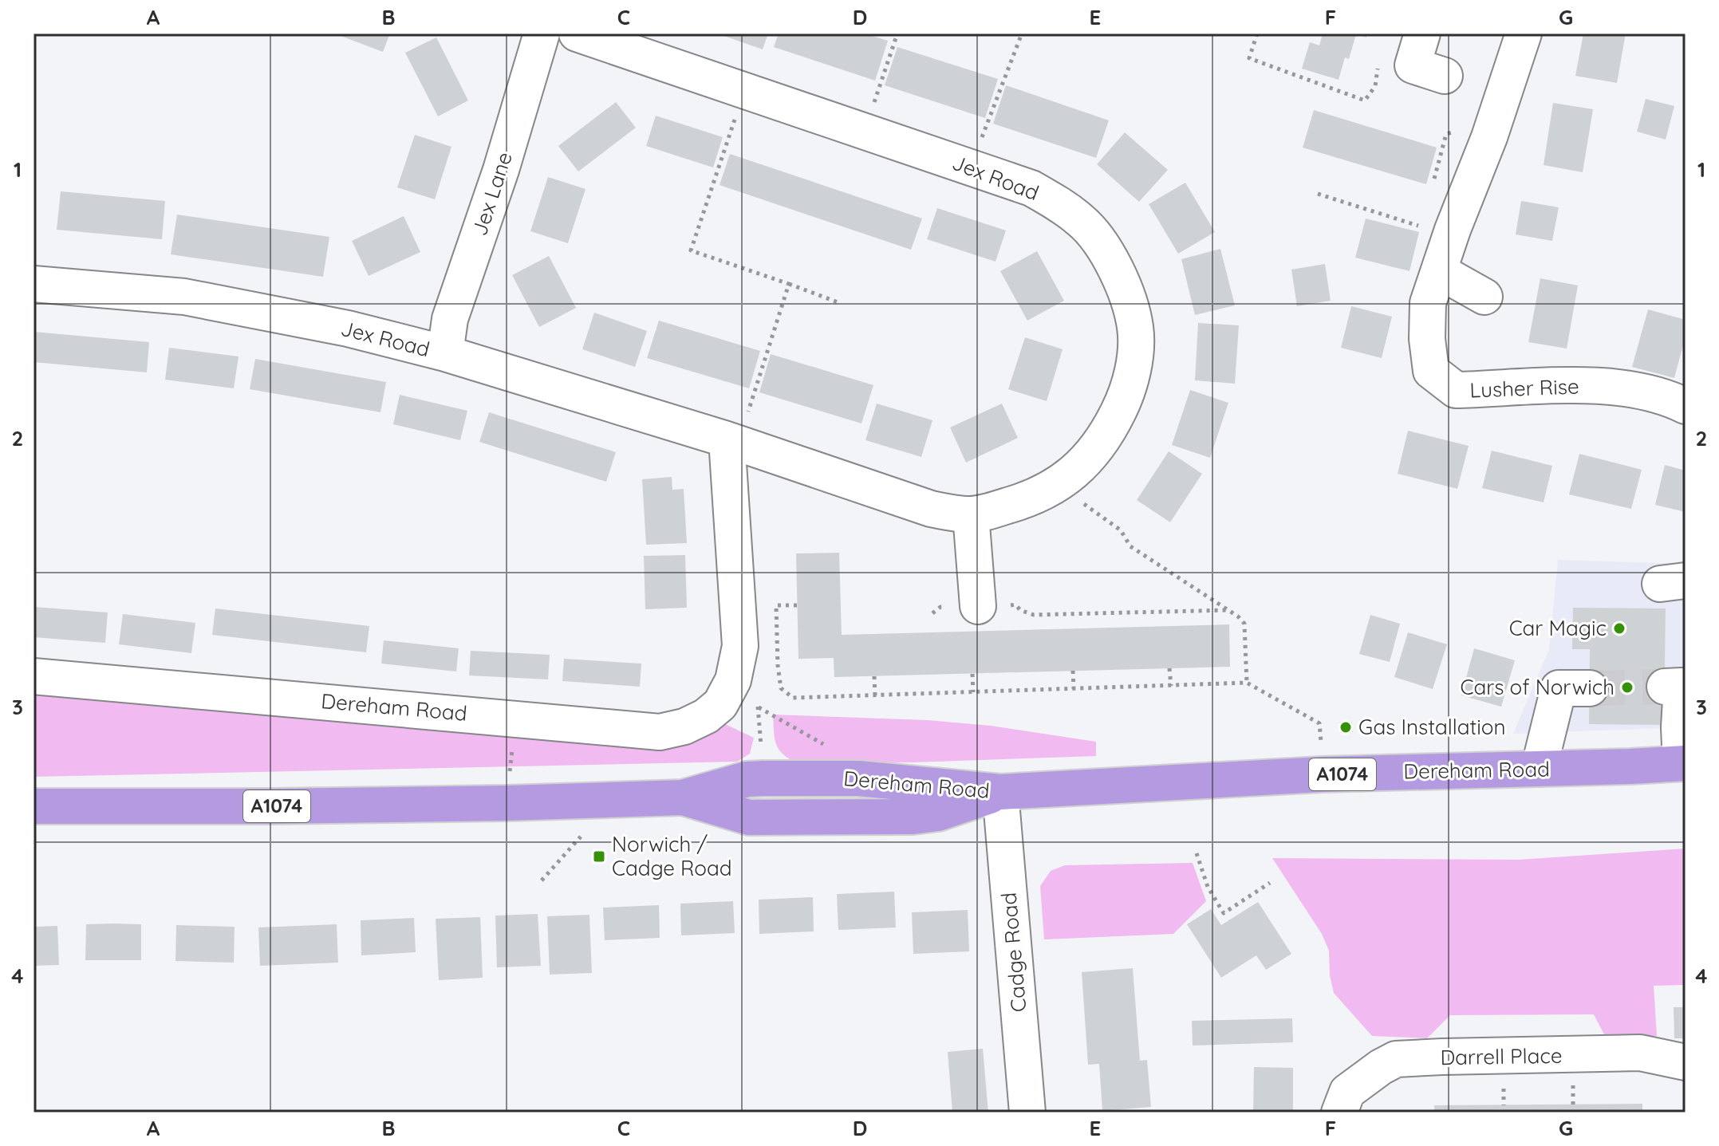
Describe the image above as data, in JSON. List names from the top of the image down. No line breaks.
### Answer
{"streets":{"highway":["Dereham Road","A1074"],"street":["Jex Road","Jex Lane","Lusher Rise","Cadge Road","Darrell Place"]},"crossings":[["Jex Road","Jex Lane"],["Dereham Road","Cadge Road"]],"places":{"other":["Car Magic","Cars of Norwich","Gas Installation"],"transit":["Norwich / Cadge Road"]},"grid":{"columns":["A","B","C","D","E","F","G"],"rows":["1","2","3","4"]}}
